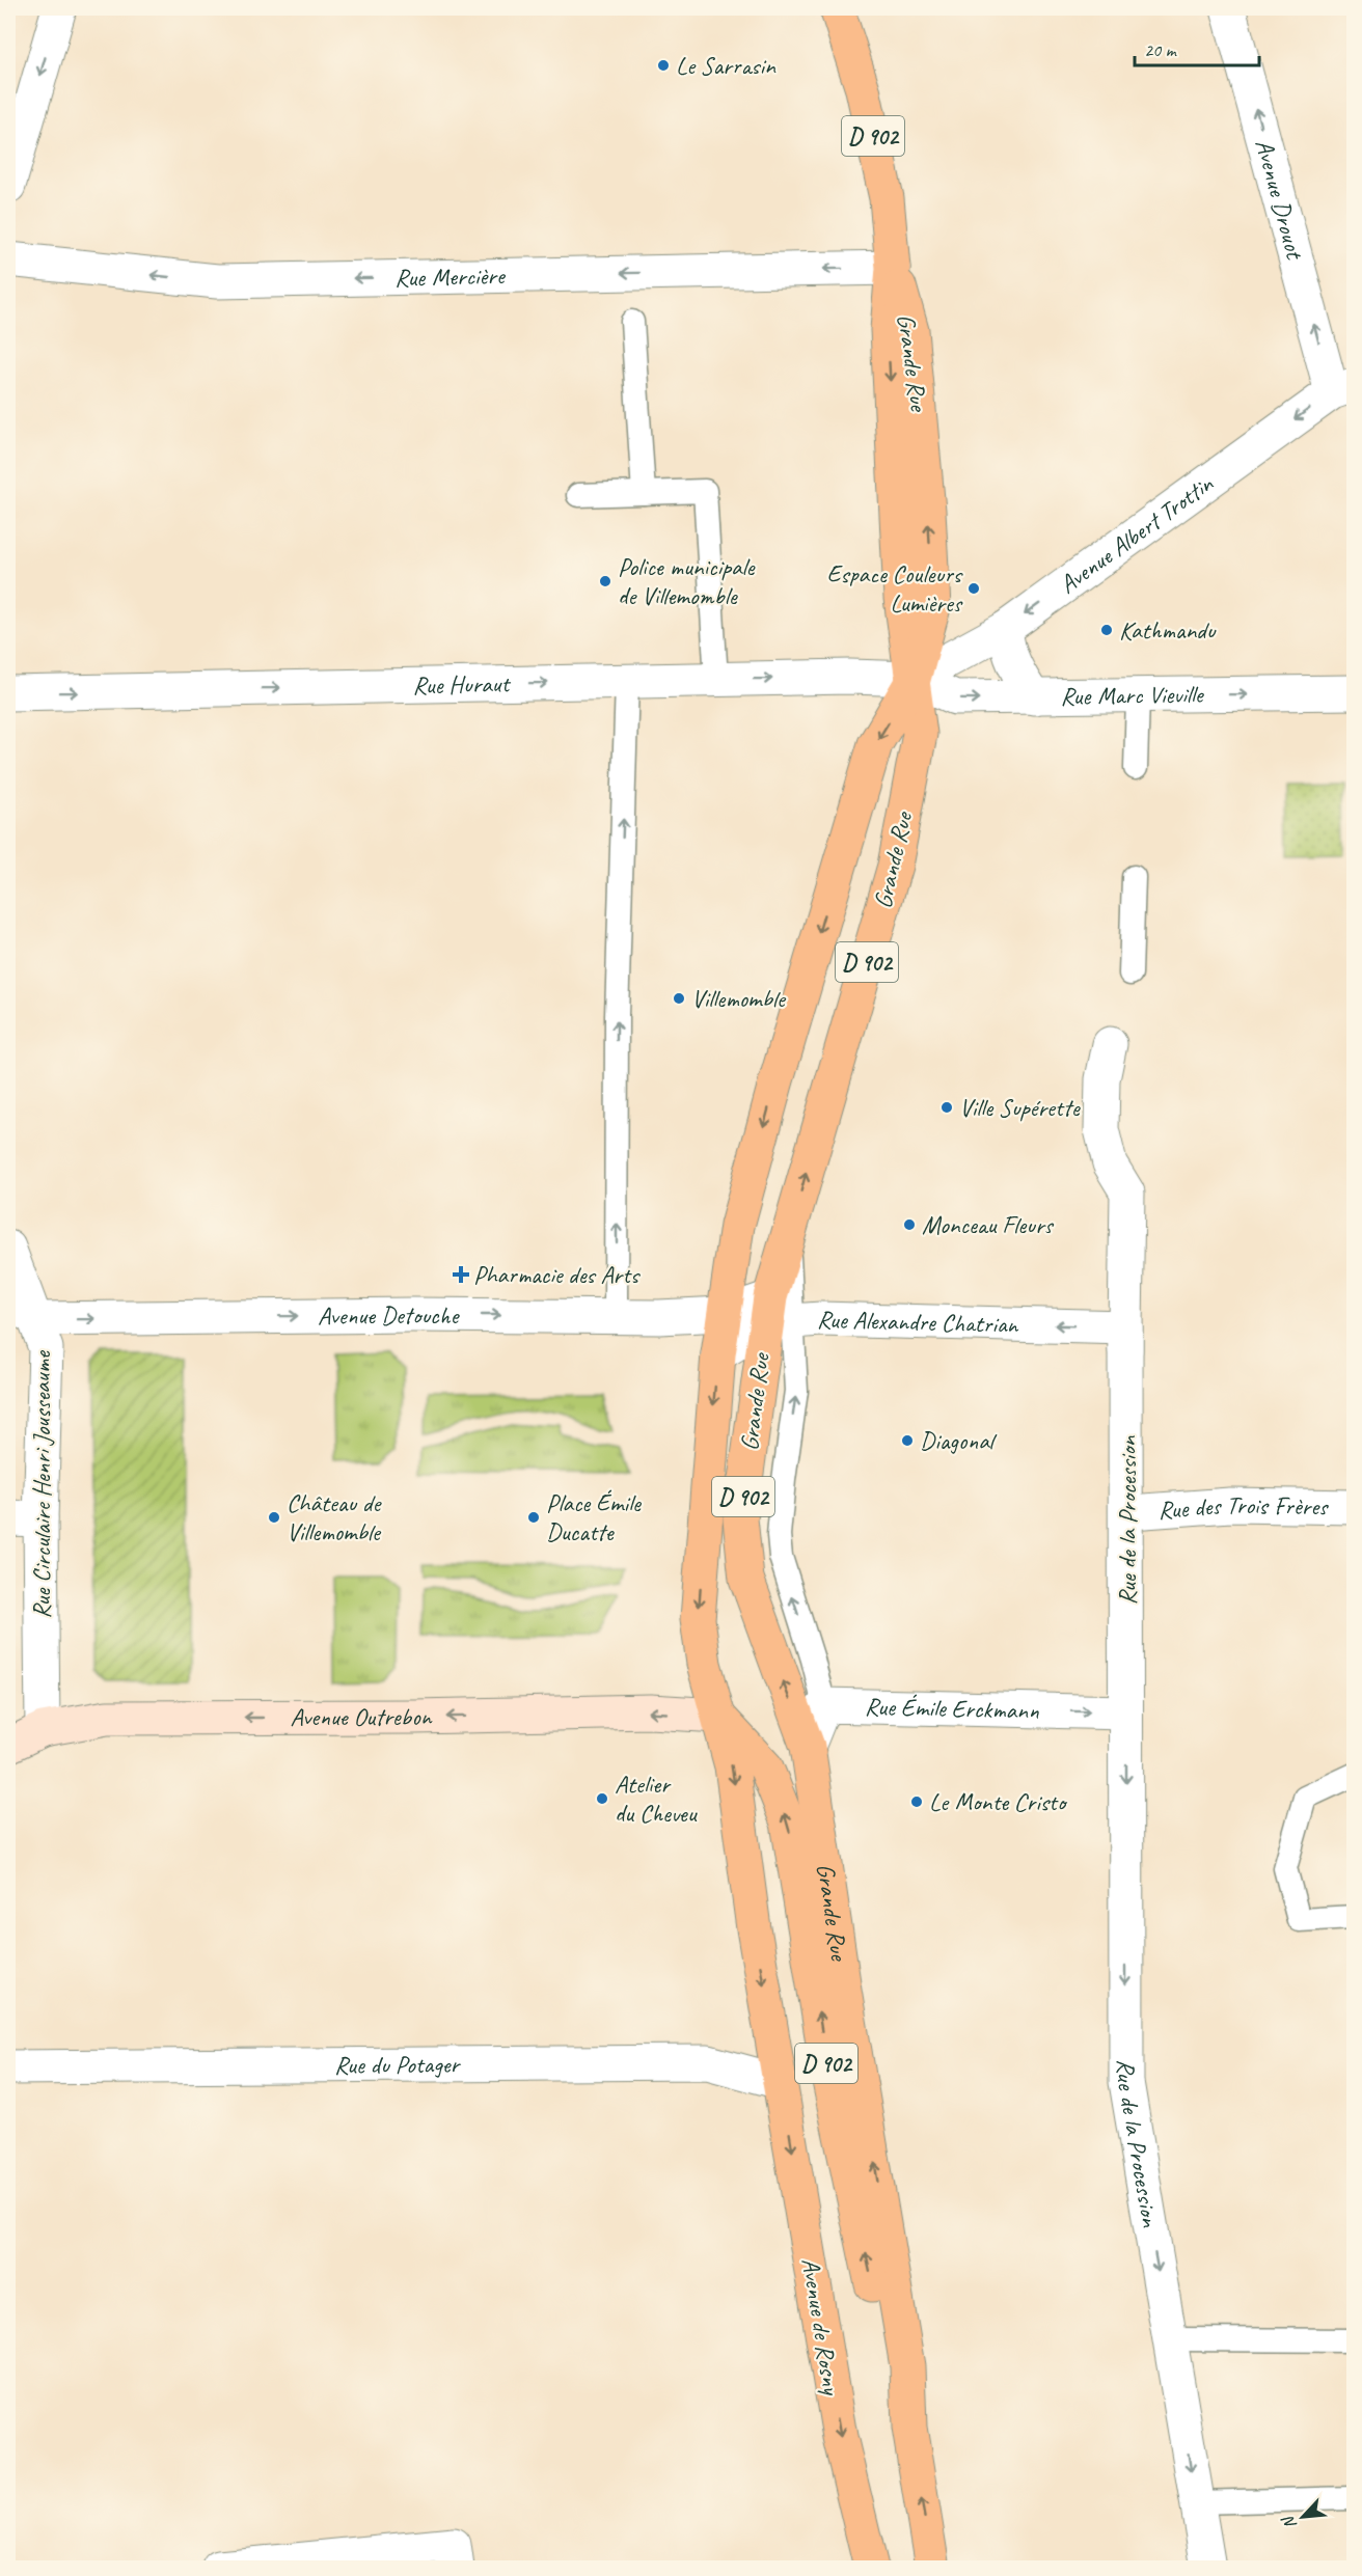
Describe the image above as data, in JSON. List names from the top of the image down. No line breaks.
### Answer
{"streets":{"main road":["D 902","Grande Rue","Avenue Outrebon","Avenue de Rosny"],"street":["Avenue Drouot","Rue Mercière","Avenue Albert Trottin","Rue Huraut","Rue Marc Vieville","Avenue Detouche","Rue Alexandre Chatrian","Rue Circulaire Henri Jousseaume","Rue des Trois Frères","Rue de la Procession","Rue Émile Erckmann","Rue du Potager"]},"crossings":[["D 902","Grande Rue"],["Avenue Drouot","Avenue Albert Trottin"],["Rue Mercière","Grande Rue"],["Grande Rue","Avenue Albert Trottin"],["Grande Rue","Rue Huraut"],["Grande Rue","Rue Marc Vieville"],["Grande Rue","Avenue Detouche"],["Grande Rue","Rue Alexandre Chatrian"],["Grande Rue","Avenue Outrebon"],["Grande Rue","Rue du Potager"],["Grande Rue","Avenue de Rosny"],["Avenue Albert Trottin","Rue Huraut"],["Avenue Albert Trottin","Rue Marc Vieville"],["Rue Huraut","Rue Marc Vieville"],["Avenue Detouche","Rue Alexandre Chatrian"],["Avenue Detouche","Rue Circulaire Henri Jousseaume"],["Rue Alexandre Chatrian","Rue de la Procession"],["Rue Circulaire Henri Jousseaume","Avenue Outrebon"],["Rue des Trois Frères","Rue de la Procession"],["Rue de la Procession","Rue Émile Erckmann"],["Rue du Potager","Avenue de Rosny"]],"one_way":["Avenue Drouot","Rue Mercière","Avenue Albert Trottin","Rue Huraut","Rue Marc Vieville","Avenue Detouche","Rue Alexandre Chatrian","Rue de la Procession","Rue Émile Erckmann","Avenue Outrebon","Avenue de Rosny"],"places":{"other":["Le Sarrasin","Police municipale de Villemomble","Espace Couleurs Lumières","Kathmandu","Villemomble","Ville Supérette","Monceau Fleurs","Diagonal","Château de Villemomble","Place Émile Ducatte","Atelier du Cheveu","Le Monte Cristo"],"health":["Pharmacie des Arts"]},"scale_bar":"20 m","north":"bottom left"}
